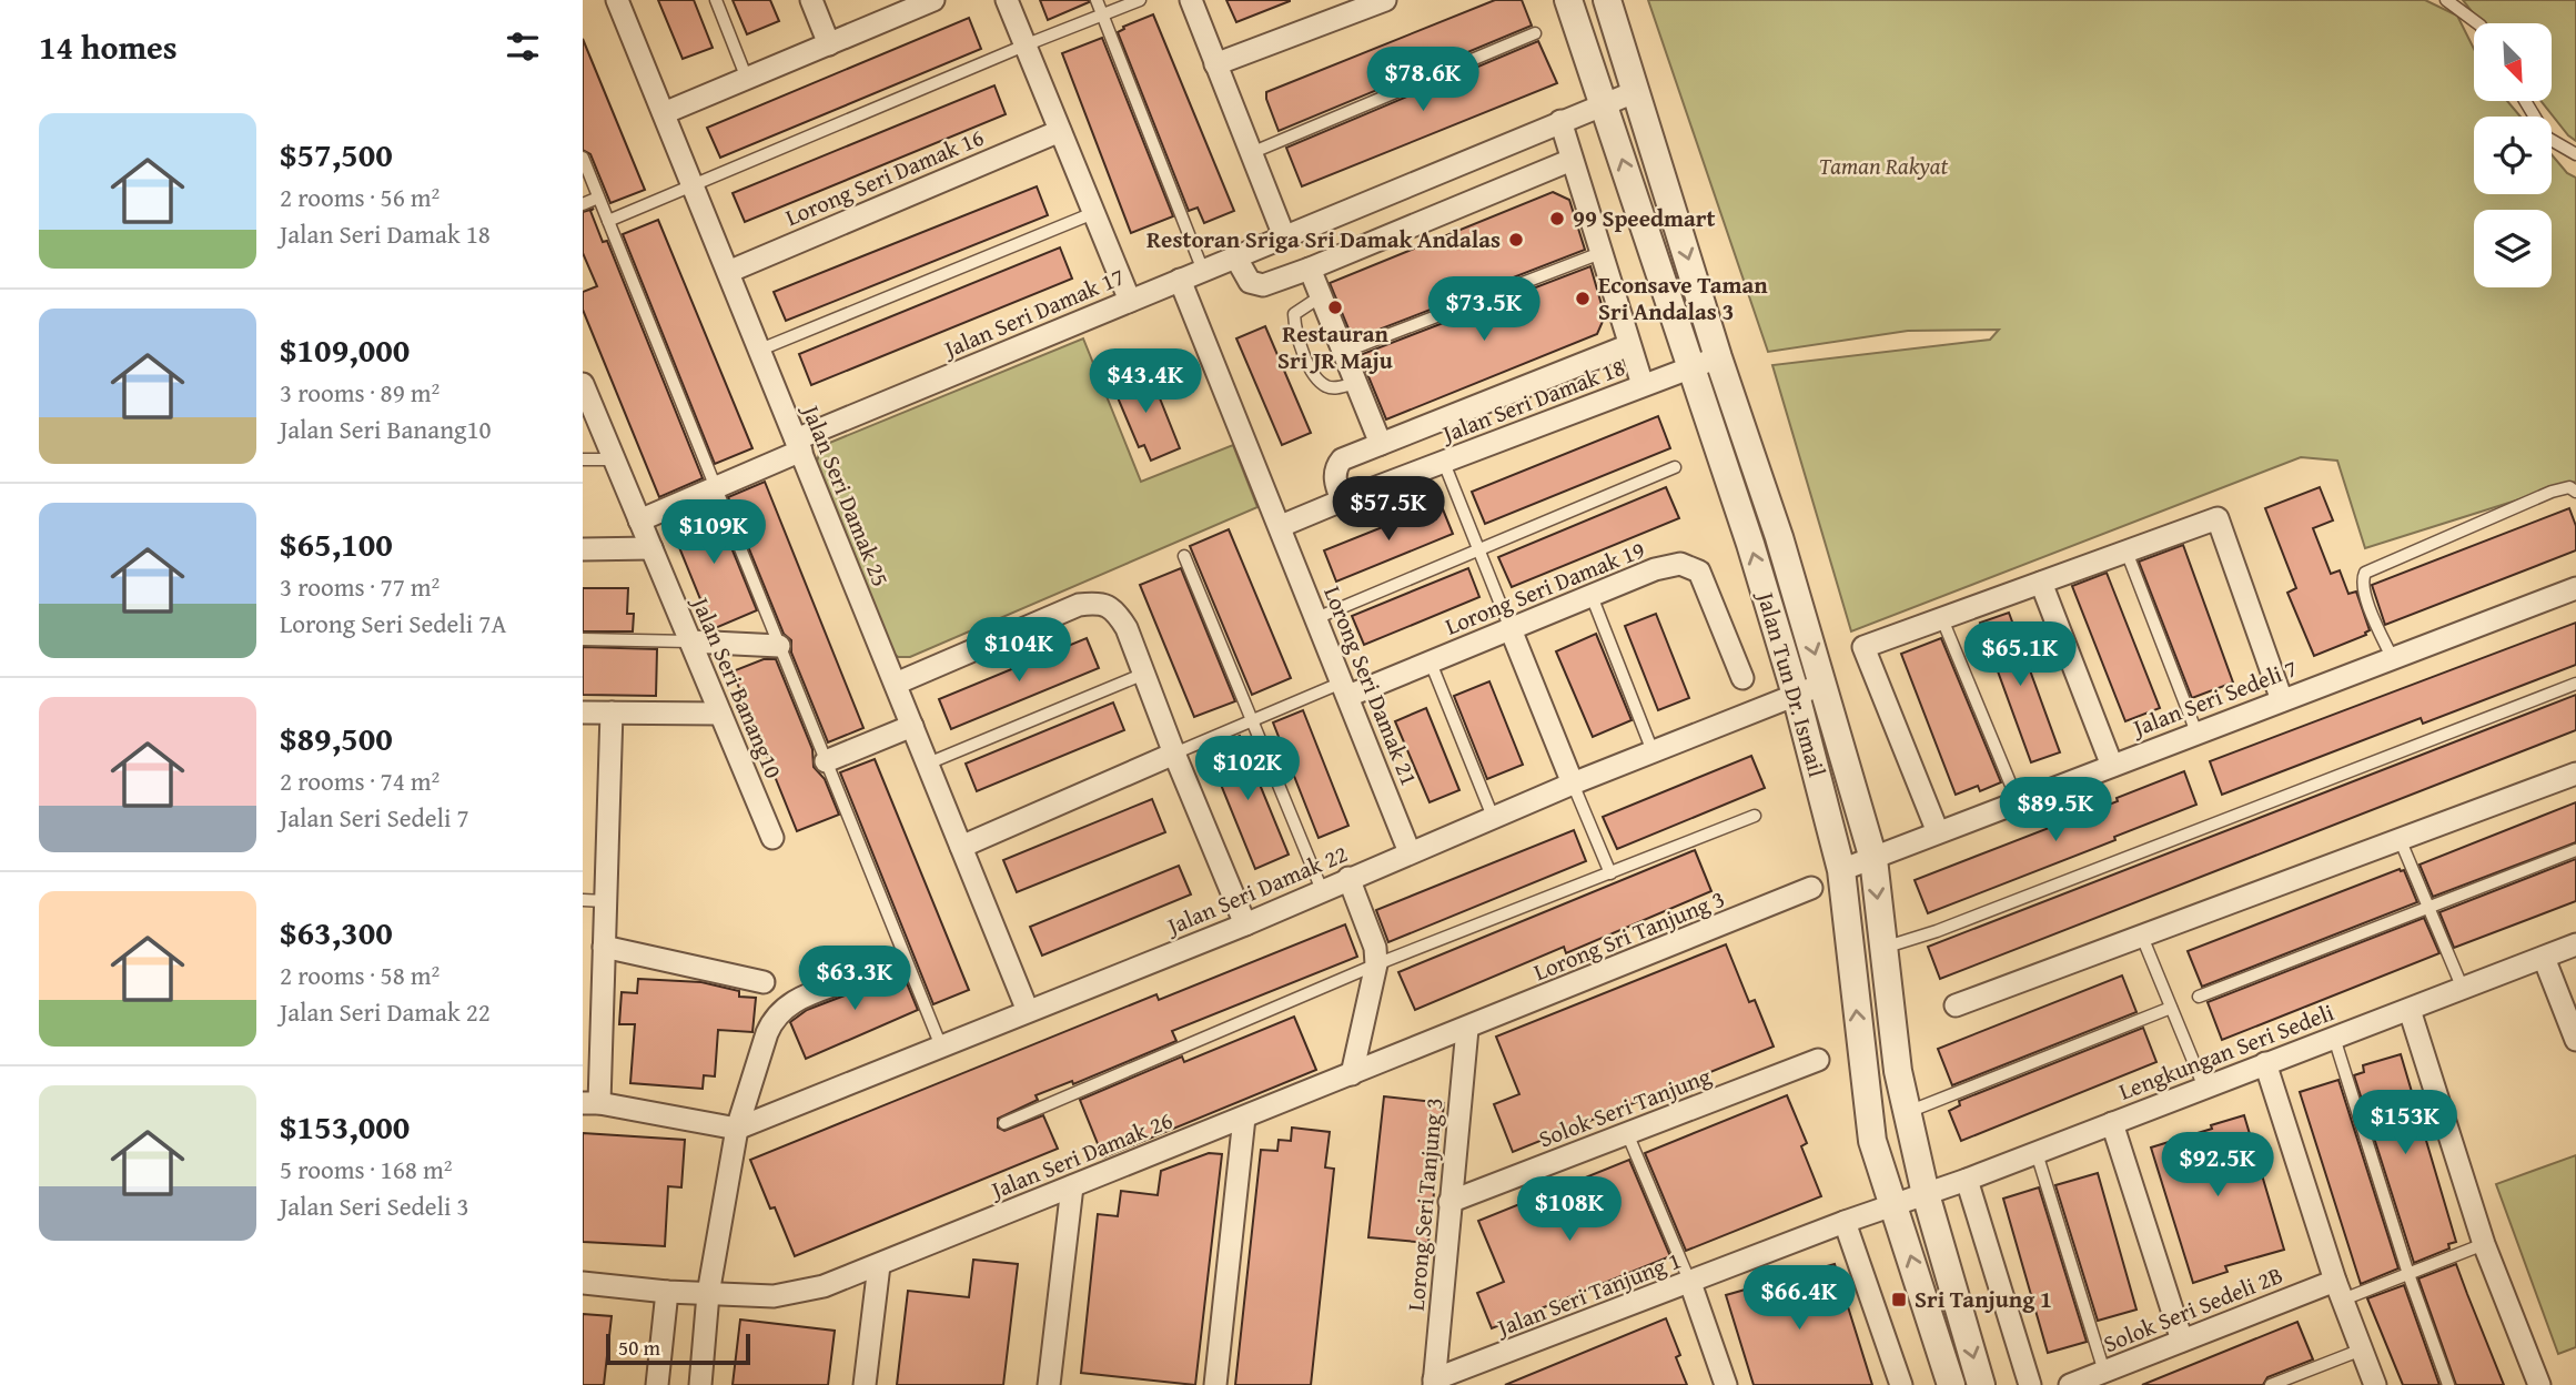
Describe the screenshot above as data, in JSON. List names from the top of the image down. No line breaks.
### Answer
{"streets":{"street":["Lorong Seri Damak 16","Jalan Seri Damak 17","Jalan Seri Damak 18","Jalan Seri Damak 25","Lorong Seri Damak 19","Jalan Tun Dr. Ismail","Lorong Seri Damak 21","Jalan Seri Banang10","Jalan Seri Sedeli 7","Jalan Seri Damak 22","Lorong Sri Tanjung 3","Lengkungan Seri Sedeli","Solok Seri Tanjung","Jalan Seri Damak 26","Lorong Seri Tanjung 3","Jalan Seri Tanjung 1","Solok Seri Sedeli 2B"]},"crossings":[["Lorong Seri Damak 16","Jalan Seri Damak 25"],["Jalan Seri Damak 17","Jalan Seri Damak 25"],["Jalan Seri Damak 17","Jalan Tun Dr. Ismail"],["Jalan Seri Damak 17","Lorong Seri Damak 21"],["Jalan Seri Damak 17","Jalan Seri Banang10"],["Jalan Seri Damak 18","Jalan Tun Dr. Ismail"],["Jalan Seri Damak 18","Lorong Seri Damak 21"],["Jalan Seri Damak 25","Jalan Seri Damak 22"],["Lorong Seri Damak 19","Lorong Seri Damak 21"],["Jalan Tun Dr. Ismail","Jalan Seri Sedeli 7"],["Jalan Tun Dr. Ismail","Jalan Seri Damak 22"],["Jalan Tun Dr. Ismail","Lengkungan Seri Sedeli"],["Jalan Tun Dr. Ismail","Jalan Seri Tanjung 1"],["Lorong Seri Damak 21","Jalan Seri Damak 22"],["Lorong Sri Tanjung 3","Jalan Seri Damak 26"],["Lorong Sri Tanjung 3","Lorong Seri Tanjung 3"],["Lengkungan Seri Sedeli","Jalan Seri Tanjung 1"],["Solok Seri Tanjung","Lorong Seri Tanjung 3"],["Jalan Seri Damak 26","Lorong Seri Tanjung 3"],["Lorong Seri Tanjung 3","Jalan Seri Tanjung 1"]],"parks":["Taman Rakyat"],"places":{"other":["99 Speedmart","Restoran Sriga Sri Damak Andalas","Econsave Taman Sri Andalas 3","Restauran Sri JR Maju"],"transit":["Sri Tanjung 1"]},"scale_bar":"50 m","north":"bottom right","page":{"heading":"14 homes","price":["$78.6K","$73.5K","$43.4K","$57.5K","$109K","$104K","$65.1K","$102K","$89.5K","$63.3K","$153K","$92.5K","$108K","$66.4K"],"list":[{"name":"$57,500","note":"2 rooms · 56 m² · Jalan Seri Damak 18"},{"name":"$109,000","note":"3 rooms · 89 m² · Jalan Seri Banang10"},{"name":"$65,100","note":"3 rooms · 77 m² · Lorong Seri Sedeli 7A"},{"name":"$89,500","note":"2 rooms · 74 m² · Jalan Seri Sedeli 7"},{"name":"$63,300","note":"2 rooms · 58 m² · Jalan Seri Damak 22"},{"name":"$153,000","note":"5 rooms · 168 m² · Jalan Seri Sedeli 3"}],"scale":"50 m"}}
